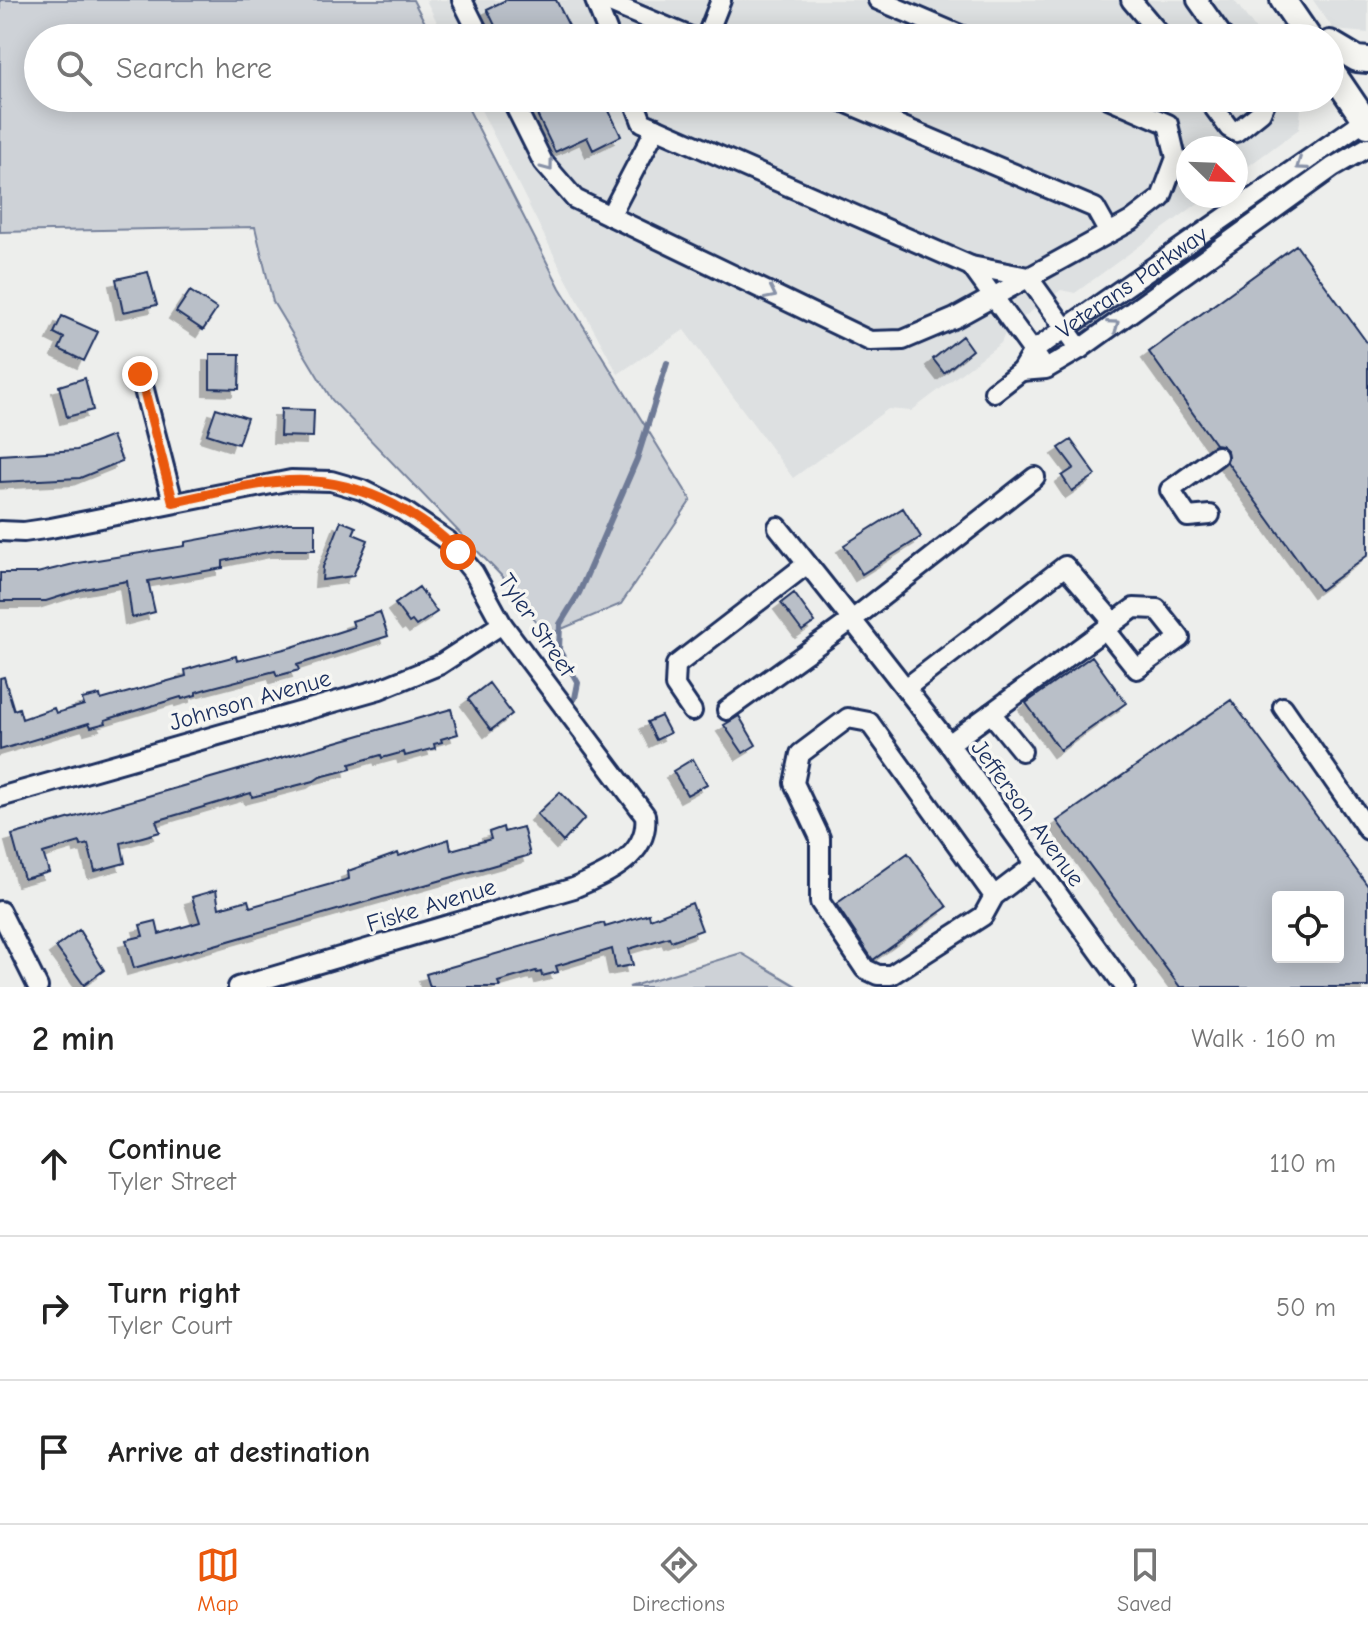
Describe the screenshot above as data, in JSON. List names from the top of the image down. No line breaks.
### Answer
{"streets":{"street":["Veterans Parkway","Tyler Street","Johnson Avenue","Jefferson Avenue","Fiske Avenue"]},"crossings":[["Tyler Street","Johnson Avenue"],["Tyler Street","Fiske Avenue"]],"north":"bottom right","page":{"search":"Search here","heading":["2 min","Walk · 160 m"],"list":[["Continue","Tyler Street","110 m"],["Turn right","Tyler Court","50 m"],"Arrive at destination"],"nav":["Map","Directions","Saved"]}}
